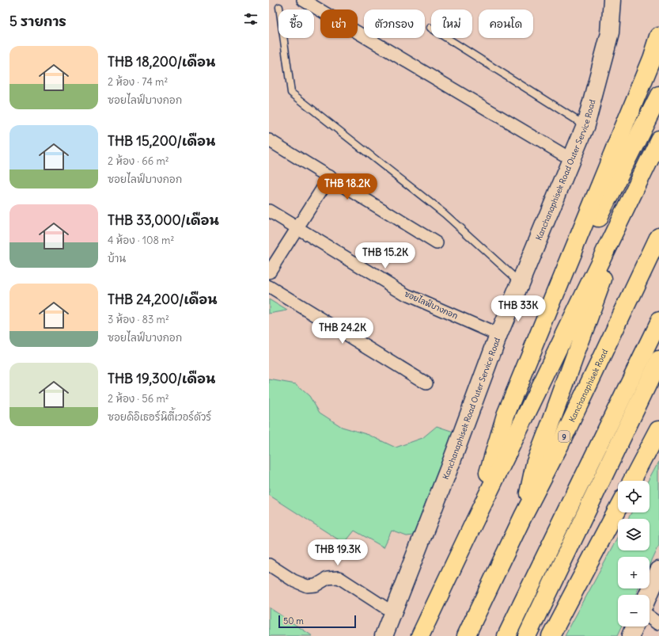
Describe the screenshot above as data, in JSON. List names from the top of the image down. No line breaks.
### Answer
{"streets":{"highway":["Kanchanaphisek Road","9"],"main road":["Kanchanaphisek Road Outer Service Road"],"street":["ซอยไลฟ์บางกอก"]},"crossings":[["Kanchanaphisek Road Outer Service Road","ซอยไลฟ์บางกอก"]],"scale_bar":"50 m","page":{"heading":"5 รายการ","chip":["ซื้อ","เช่า","ตัวกรอง","ใหม่","คอนโด"],"list":[{"name":"THB 18,200/เดือน","note":"2 ห้อง · 74 m² · ซอยไลฟ์บางกอก"},{"name":"THB 15,200/เดือน","note":"2 ห้อง · 66 m² · ซอยไลฟ์บางกอก"},{"name":"THB 33,000/เดือน","note":"4 ห้อง · 108 m² · บ้าน"},{"name":"THB 24,200/เดือน","note":"3 ห้อง · 83 m² · ซอยไลฟ์บางกอก"},{"name":"THB 19,300/เดือน","note":"2 ห้อง · 56 m² · ซอยดิอิเธอร์นิตี้เวอร์ดัวร์"}],"price":["THB 18.2K","THB 15.2K","THB 33K","THB 24.2K","THB 19.3K"],"map_buttons":["+","−"],"scale":"50 m"}}
